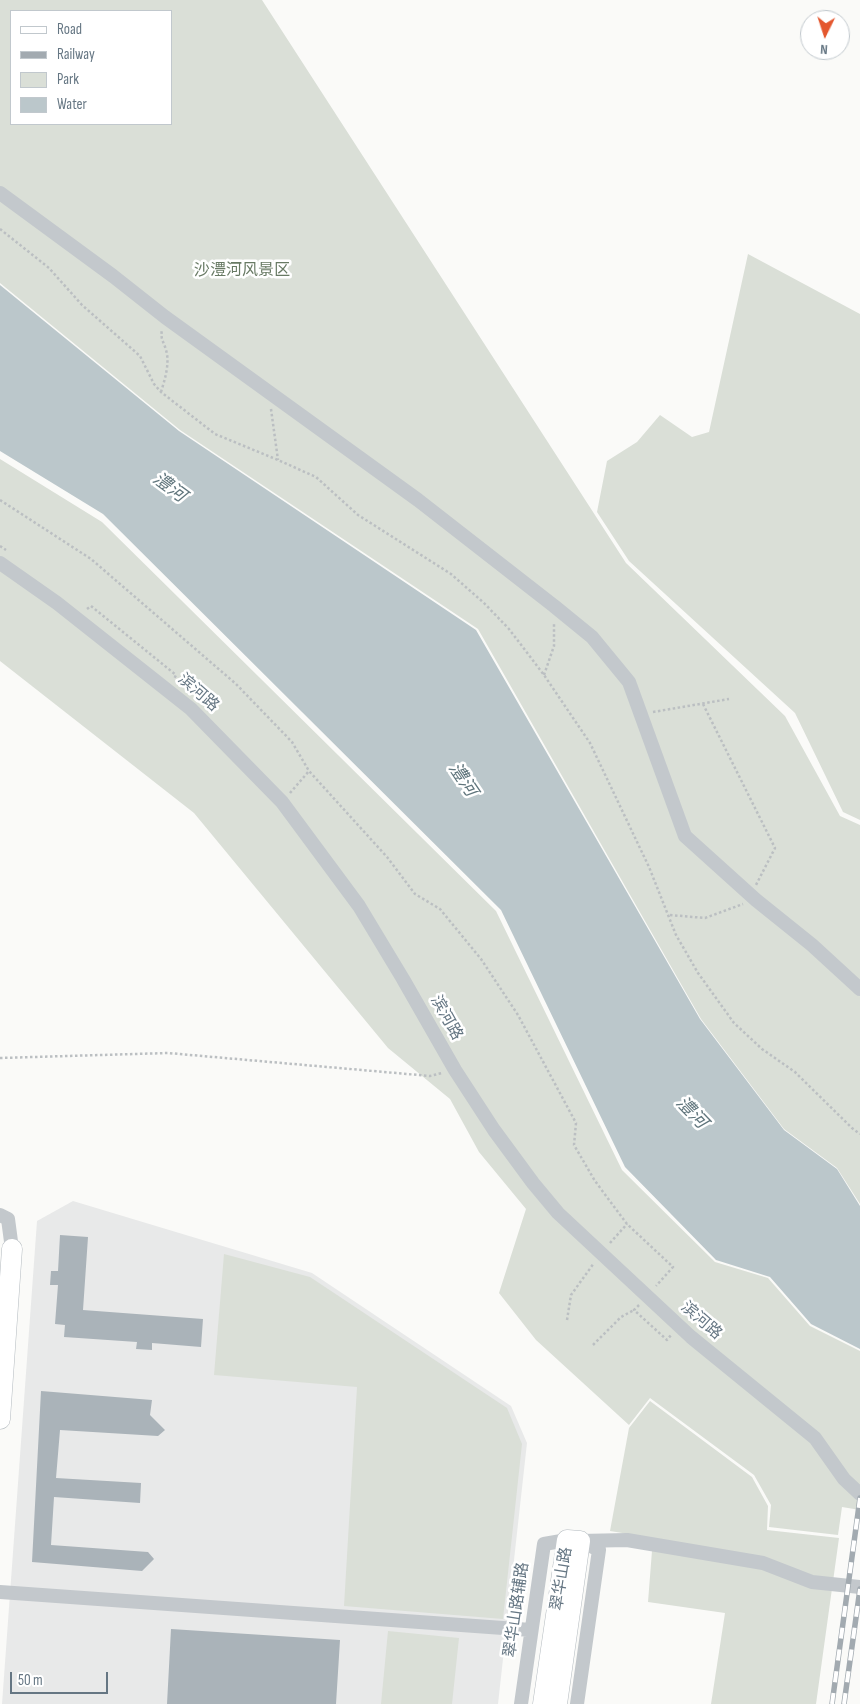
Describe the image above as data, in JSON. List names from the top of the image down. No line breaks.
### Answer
{"streets":{"main road":["翠华山路"],"street":["滨河路","翠华山路辅路"]},"crossings":[["翠华山路","翠华山路辅路"]],"water":["澧河"],"parks":["沙澧河风景区"],"legend":["Road","Railway","Park","Water"],"scale_bar":"50 m","north":"bottom"}
